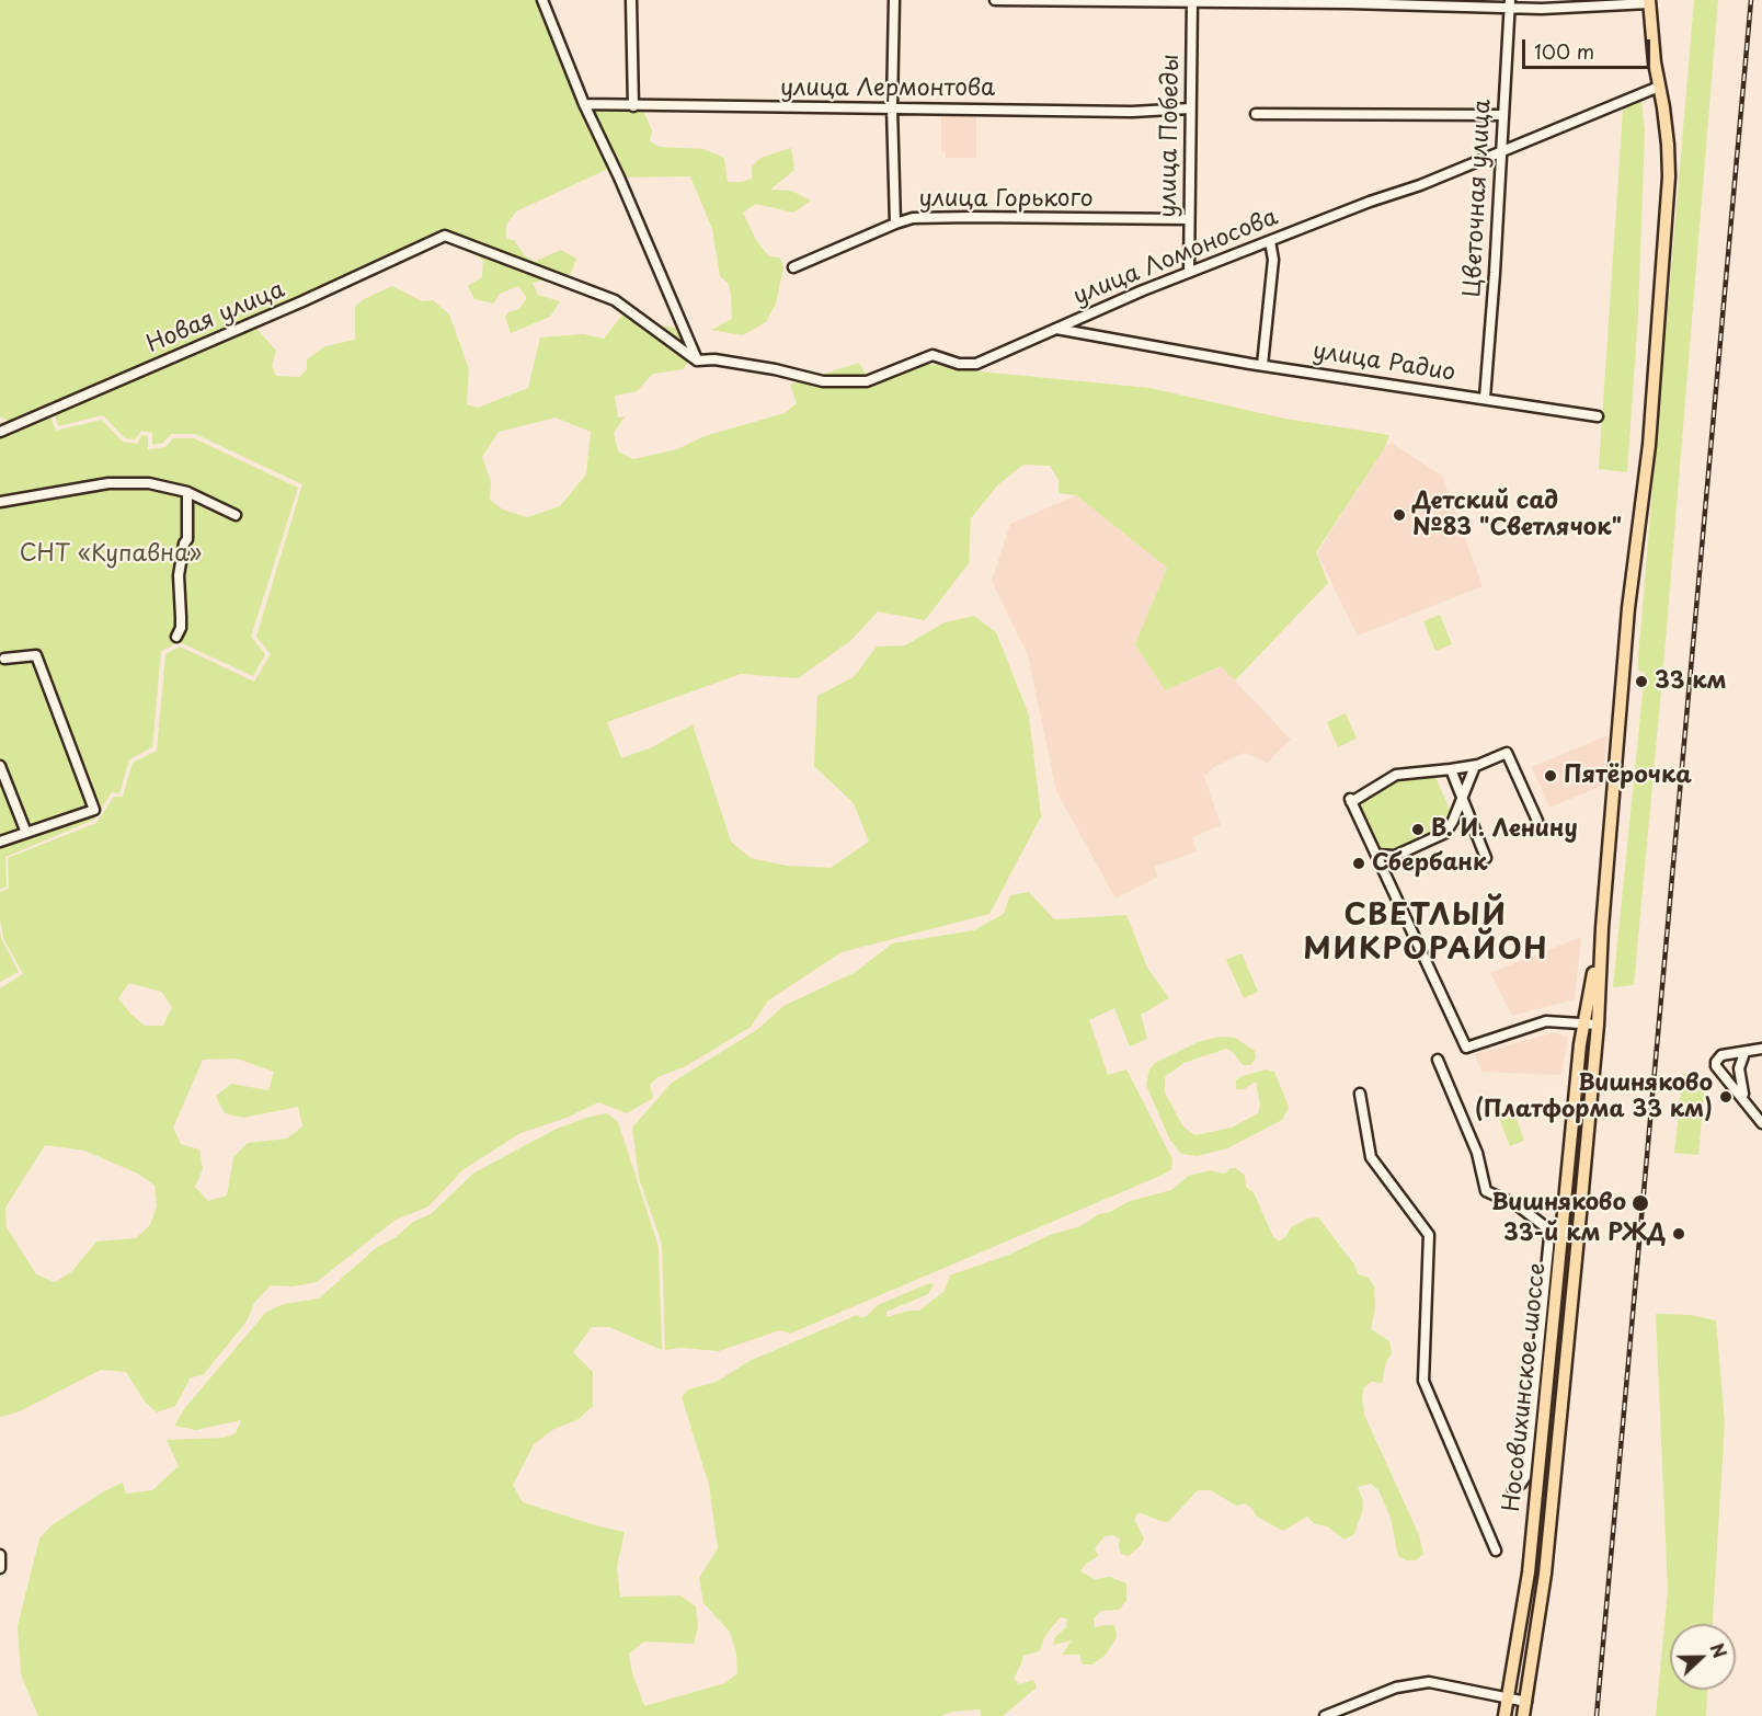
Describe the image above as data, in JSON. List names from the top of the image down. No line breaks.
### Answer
{"streets":{"main road":["Носовихинское шоссе"],"street":["улица Лермонтова","улица Победы","Цветочная улица","улица Горького","улица Ломоносова","Новая улица","улица Радио"]},"crossings":[["улица Лермонтова","улица Победы"],["улица Победы","улица Горького"],["улица Победы","улица Ломоносова"],["Цветочная улица","улица Ломоносова"],["Цветочная улица","улица Радио"],["улица Ломоносова","Новая улица"],["улица Ломоносова","улица Радио"],["улица Ломоносова","Носовихинское шоссе"]],"districts":["СВЕТЛЫЙ МИКРОРАЙОН"],"parks":["СНТ «Купавна»"],"places":["Детский сад №83 \"Светлячок\"","33 км","Пятёрочка","В. И. Ленину","Сбербанк","Вишняково (Платформа 33 км)","Вишняково","33-й км РЖД"],"scale_bar":"100 m","north":"right"}
